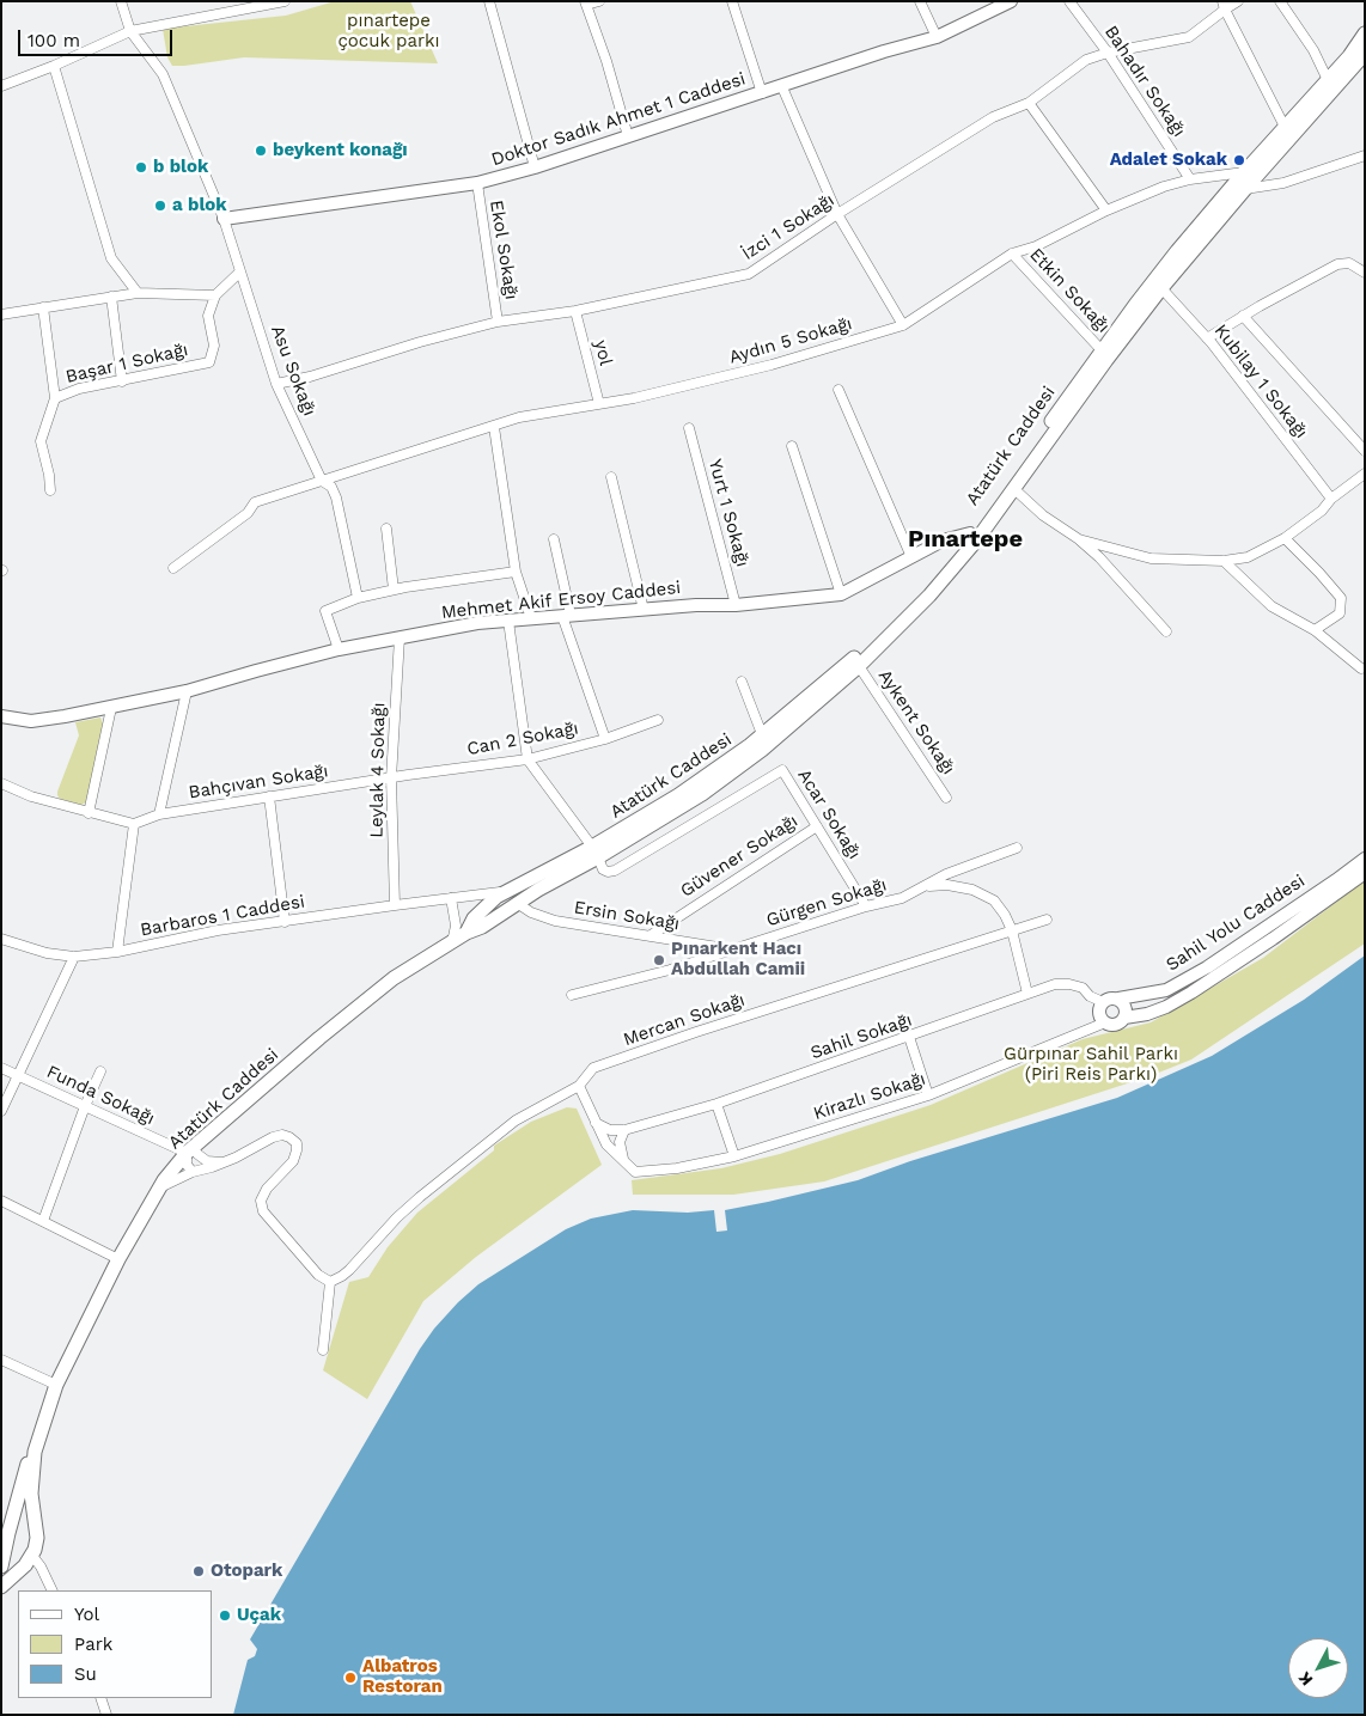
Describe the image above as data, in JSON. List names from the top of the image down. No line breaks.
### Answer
{"streets":{"main road":["Atatürk Caddesi"],"street":["Bahadır Sokağı","Doktor Sadık Ahmet 1 Caddesi","İzci 1 Sokağı","Ekol Sokağı","Etkin Sokağı","Aydın 5 Sokağı","yol","Başar 1 Sokağı","Asu Sokağı","Kubilay 1 Sokağı","Yurt 1 Sokağı","Mehmet Akif Ersoy Caddesi","Aykent Sokağı","Can 2 Sokağı","Leylak 4 Sokağı","Bahçıvan Sokağı","Acar Sokağı","Güvener Sokağı","Gürgen Sokağı","Barbaros 1 Caddesi","Ersin Sokağı","Sahil Yolu Caddesi","Mercan Sokağı","Sahil Sokağı","Funda Sokağı","Kirazlı Sokağı"]},"crossings":[["Bahadır Sokağı","İzci 1 Sokağı"],["Bahadır Sokağı","Aydın 5 Sokağı"],["Doktor Sadık Ahmet 1 Caddesi","Ekol Sokağı"],["Doktor Sadık Ahmet 1 Caddesi","Asu Sokağı"],["İzci 1 Sokağı","Ekol Sokağı"],["İzci 1 Sokağı","yol"],["İzci 1 Sokağı","Asu Sokağı"],["Etkin Sokağı","Aydın 5 Sokağı"],["Etkin Sokağı","Atatürk Caddesi"],["Aydın 5 Sokağı","yol"],["Aydın 5 Sokağı","Asu Sokağı"],["Aydın 5 Sokağı","Atatürk Caddesi"],["Kubilay 1 Sokağı","Atatürk Caddesi"],["Atatürk Caddesi","Mehmet Akif Ersoy Caddesi"],["Atatürk Caddesi","Aykent Sokağı"],["Atatürk Caddesi","Acar Sokağı"],["Atatürk Caddesi","Barbaros 1 Caddesi"],["Atatürk Caddesi","Ersin Sokağı"],["Atatürk Caddesi","Funda Sokağı"],["Yurt 1 Sokağı","Mehmet Akif Ersoy Caddesi"],["Mehmet Akif Ersoy Caddesi","Leylak 4 Sokağı"],["Can 2 Sokağı","Leylak 4 Sokağı"],["Can 2 Sokağı","Bahçıvan Sokağı"],["Leylak 4 Sokağı","Bahçıvan Sokağı"],["Leylak 4 Sokağı","Barbaros 1 Caddesi"],["Acar Sokağı","Güvener Sokağı"],["Acar Sokağı","Gürgen Sokağı"],["Güvener Sokağı","Ersin Sokağı"],["Gürgen Sokağı","Ersin Sokağı"],["Sahil Yolu Caddesi","Sahil Sokağı"],["Sahil Yolu Caddesi","Kirazlı Sokağı"],["Sahil Sokağı","Kirazlı Sokağı"]],"districts":["Pınartepe"],"parks":["pınartepe çocuk parkı","Gürpınar Sahil Parkı (Piri Reis Parkı)"],"places":["beykent konağı","Adalet Sokak","b blok","a blok","Pınarkent Hacı Abdullah Camii","Otopark","Uçak","Albatros Restoran"],"legend":["Yol","Park","Su"],"scale_bar":"100 m","north":"bottom left"}
